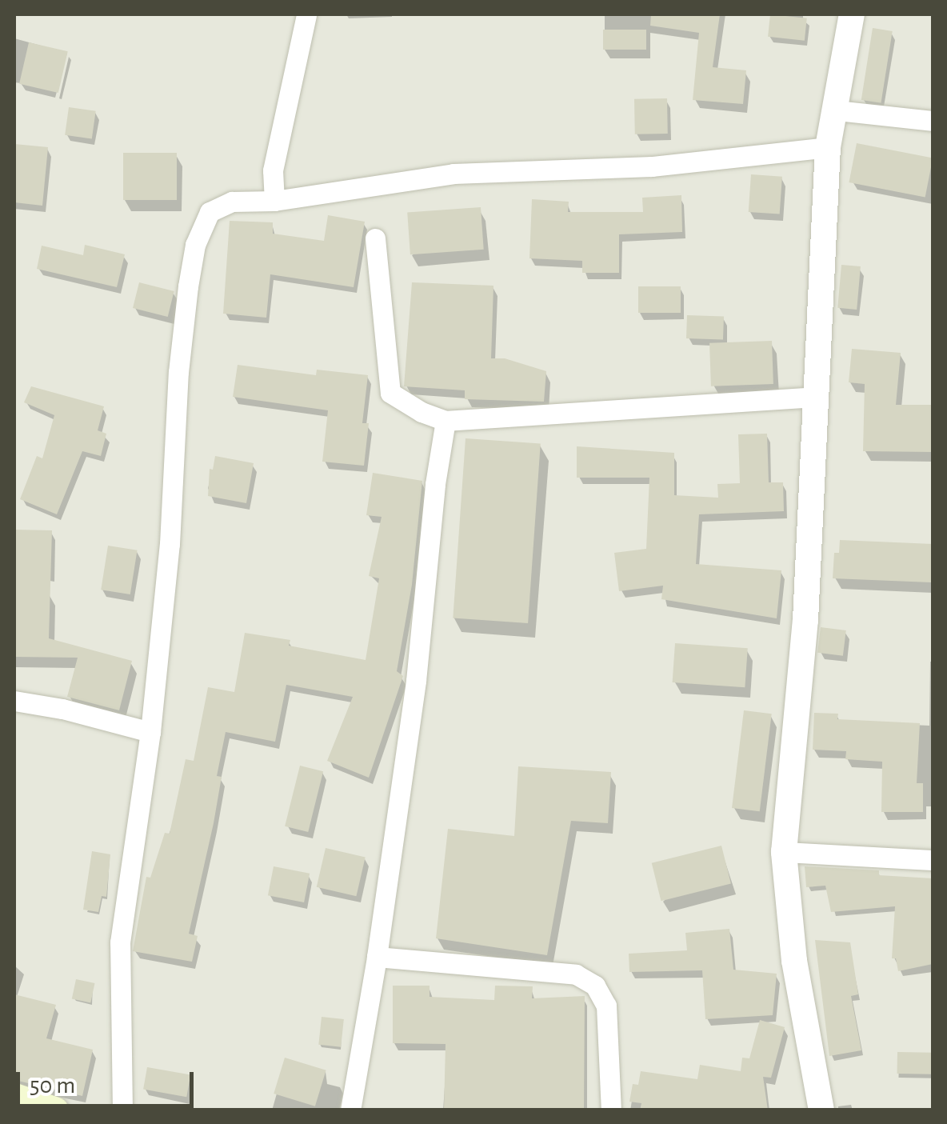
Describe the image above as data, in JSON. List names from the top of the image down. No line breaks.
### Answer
{"scale_bar":"50 m"}
